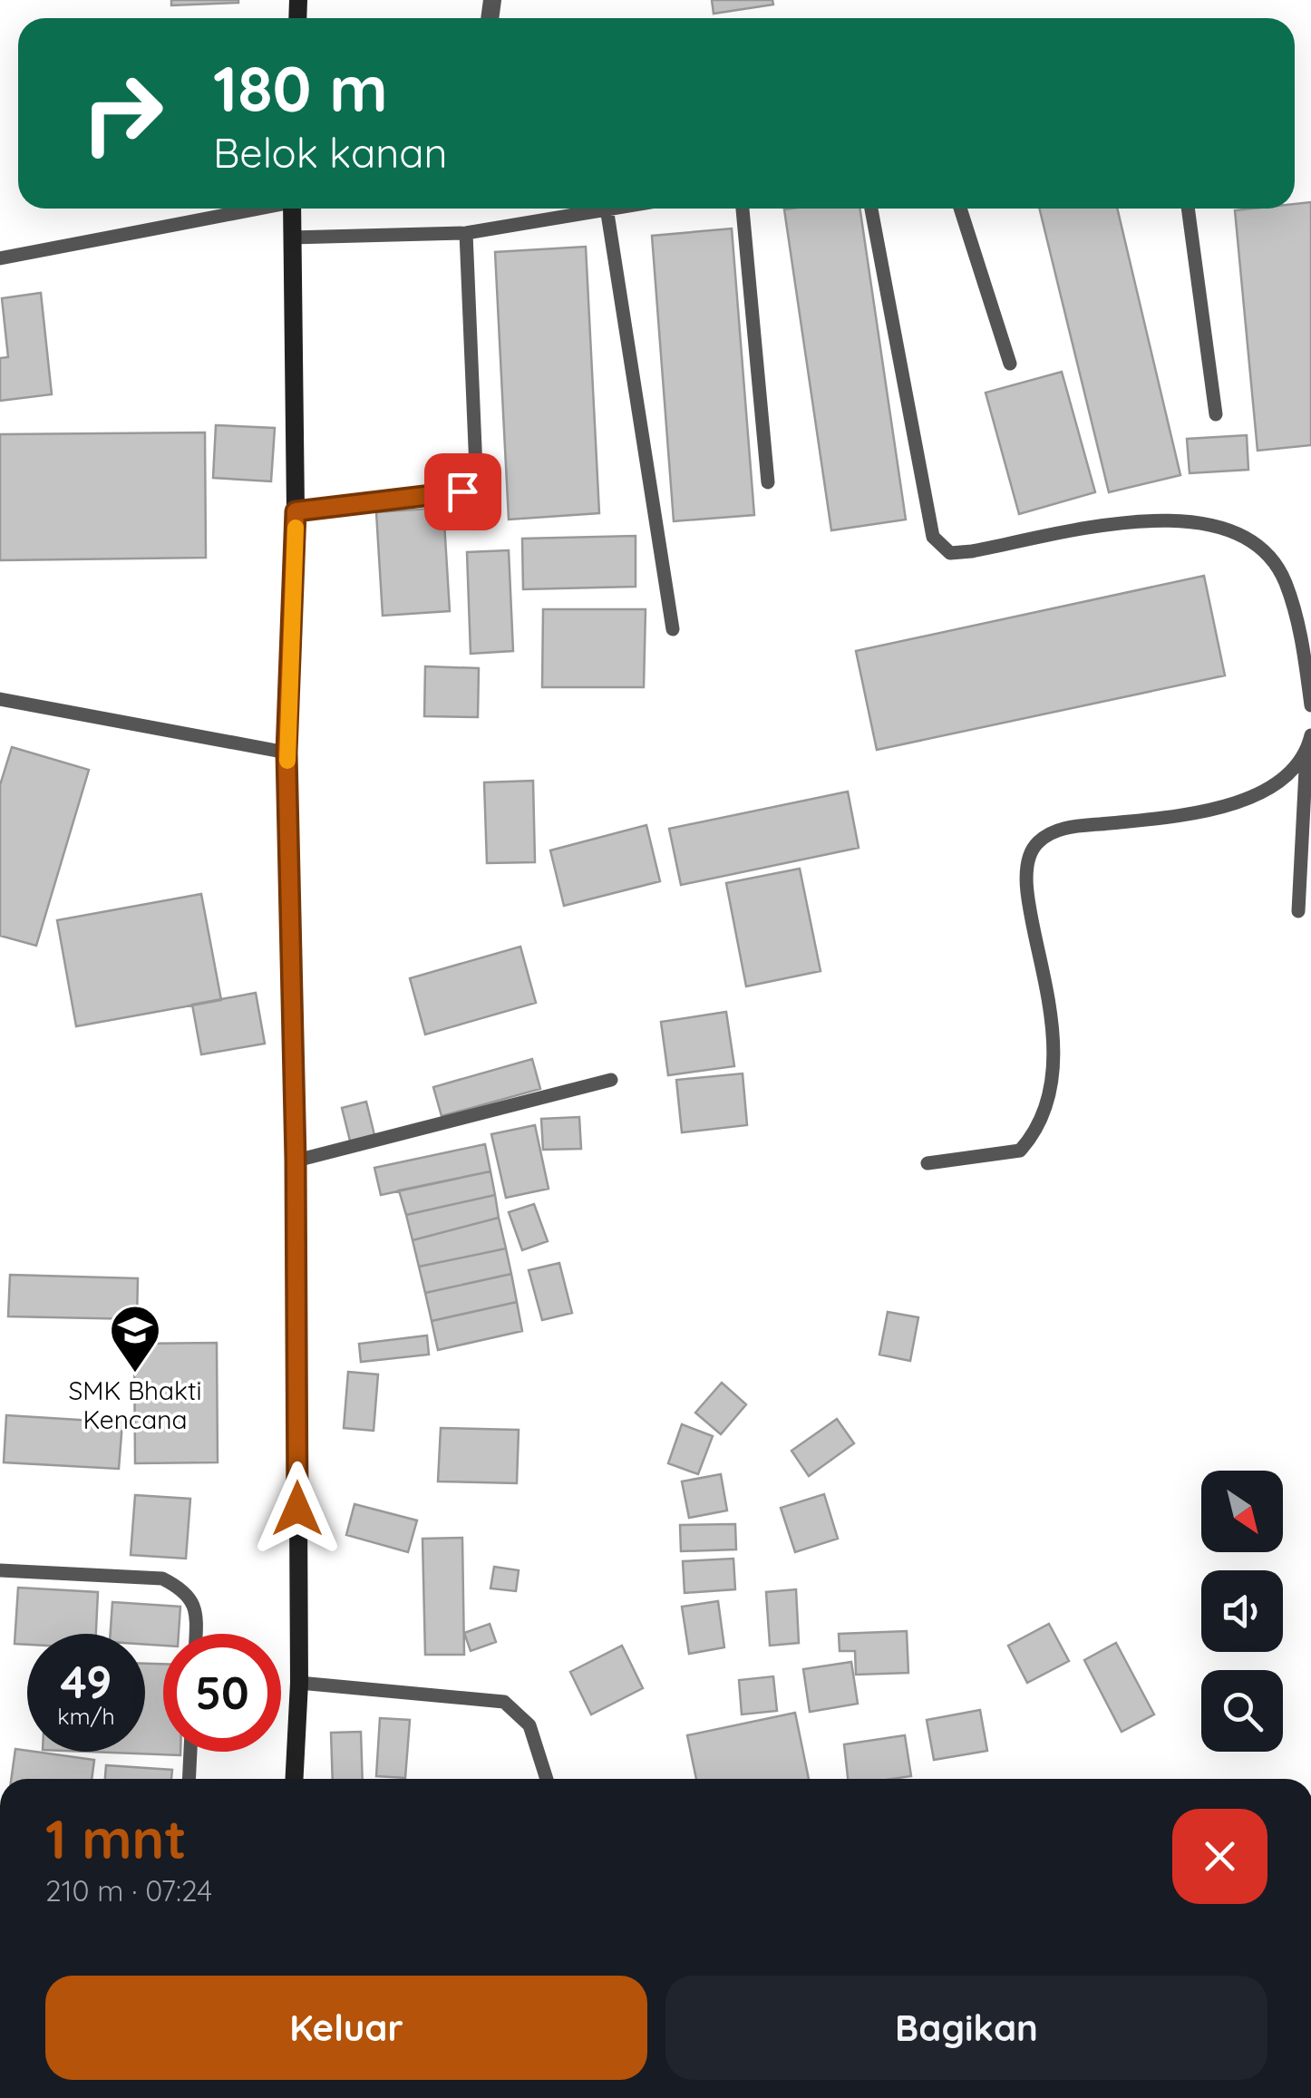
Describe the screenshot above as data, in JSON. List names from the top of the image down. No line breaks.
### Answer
{"places":{"school or university":["SMK Bhakti Kencana"]},"north":"bottom right","page":{"turn":["180 m","Belok kanan"],"speed":"49 km/h","limit":"50","heading":["1 mnt","210 m · 07:24"],"buttons":["Keluar","Bagikan"]}}
